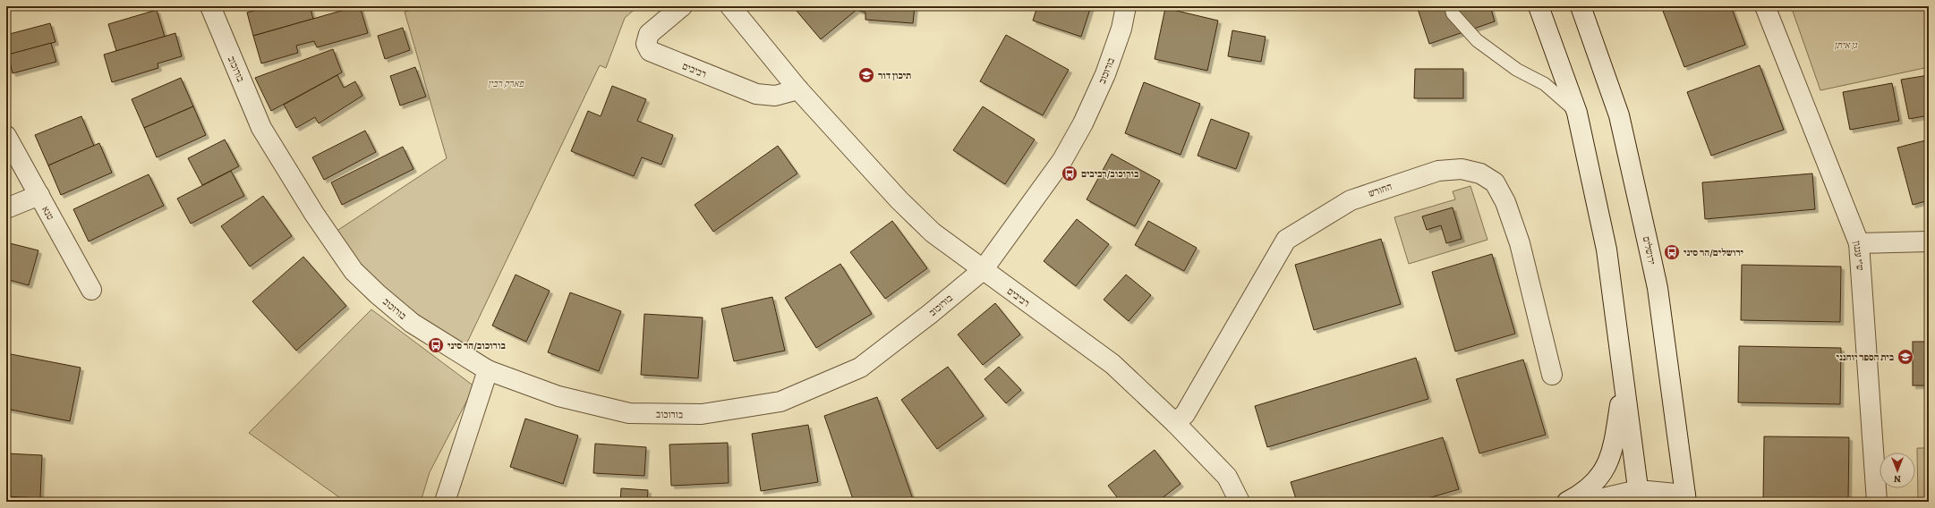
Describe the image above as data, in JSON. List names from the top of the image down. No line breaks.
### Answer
{"streets":{"street":["בורוכוב","רביבים","החורש","טנא","ירושלים","ש\"י עגנון"]},"crossings":[["בורוכוב","רביבים"],["רביבים","החורש"]],"parks":["גן איתן","פארק רבין"],"places":{"school or university":["תיכון דור","בית הספר יוחנני"],"bus stop":["בורוכוב/רביבים","ירושלים/הר סיני","בורוכוב/הר סיני"]},"north":"bottom"}
